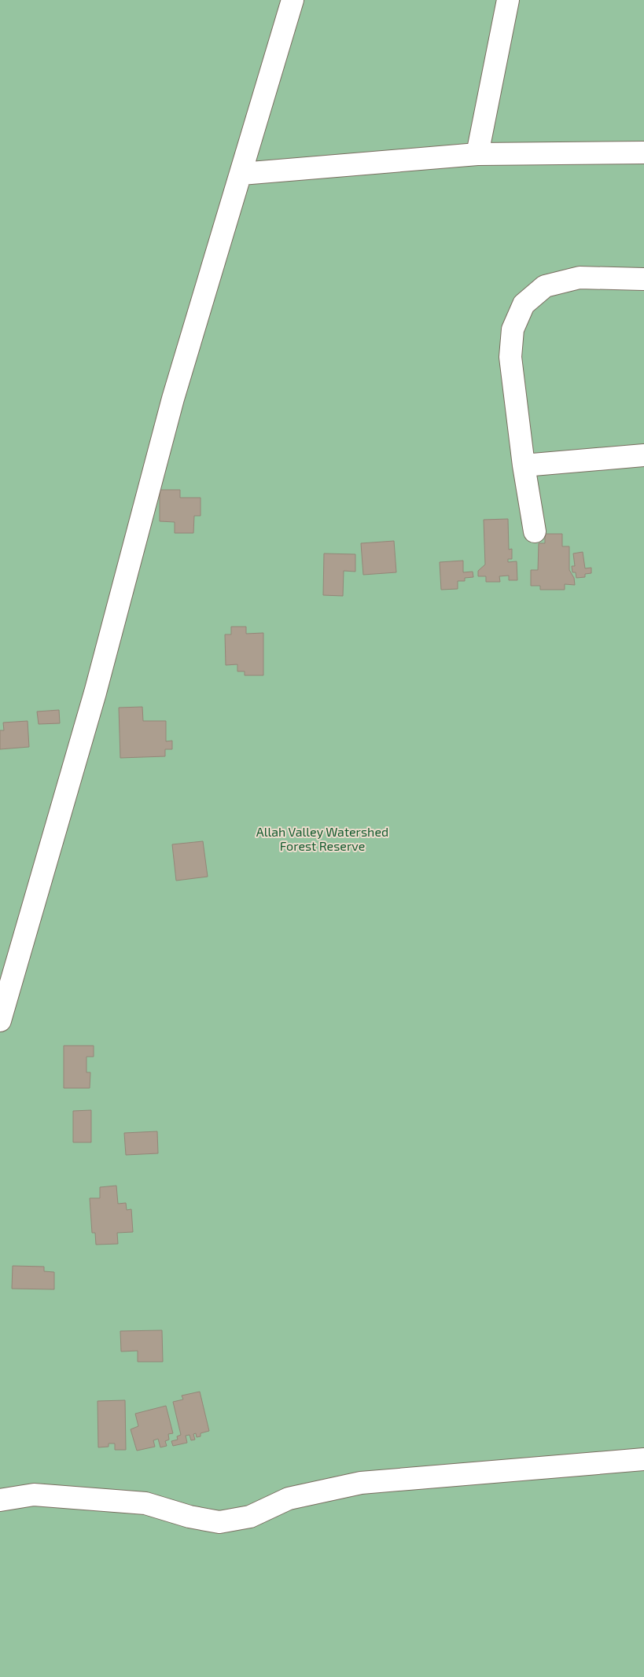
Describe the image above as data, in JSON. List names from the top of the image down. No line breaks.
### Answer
{"parks":["Allah Valley Watershed Forest Reserve"]}
